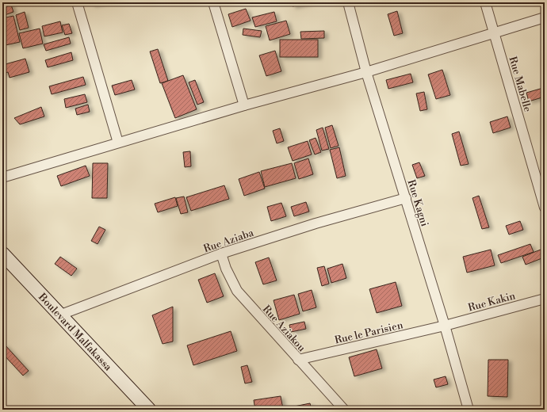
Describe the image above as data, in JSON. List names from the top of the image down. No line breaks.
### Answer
{"streets":{"street":["Rue Mabelle","Rue Kagni","Rue Aziaba","Rue Kakin","Rue Aziakou","Boulevard Malfakassa","Rue le Parisien"]},"crossings":[["Rue Kagni","Rue Aziaba"],["Rue Kagni","Rue Kakin"],["Rue Kagni","Rue le Parisien"],["Rue Aziaba","Rue Aziakou"],["Rue Aziaba","Boulevard Malfakassa"],["Rue Kakin","Rue le Parisien"],["Rue Aziakou","Rue le Parisien"]]}
